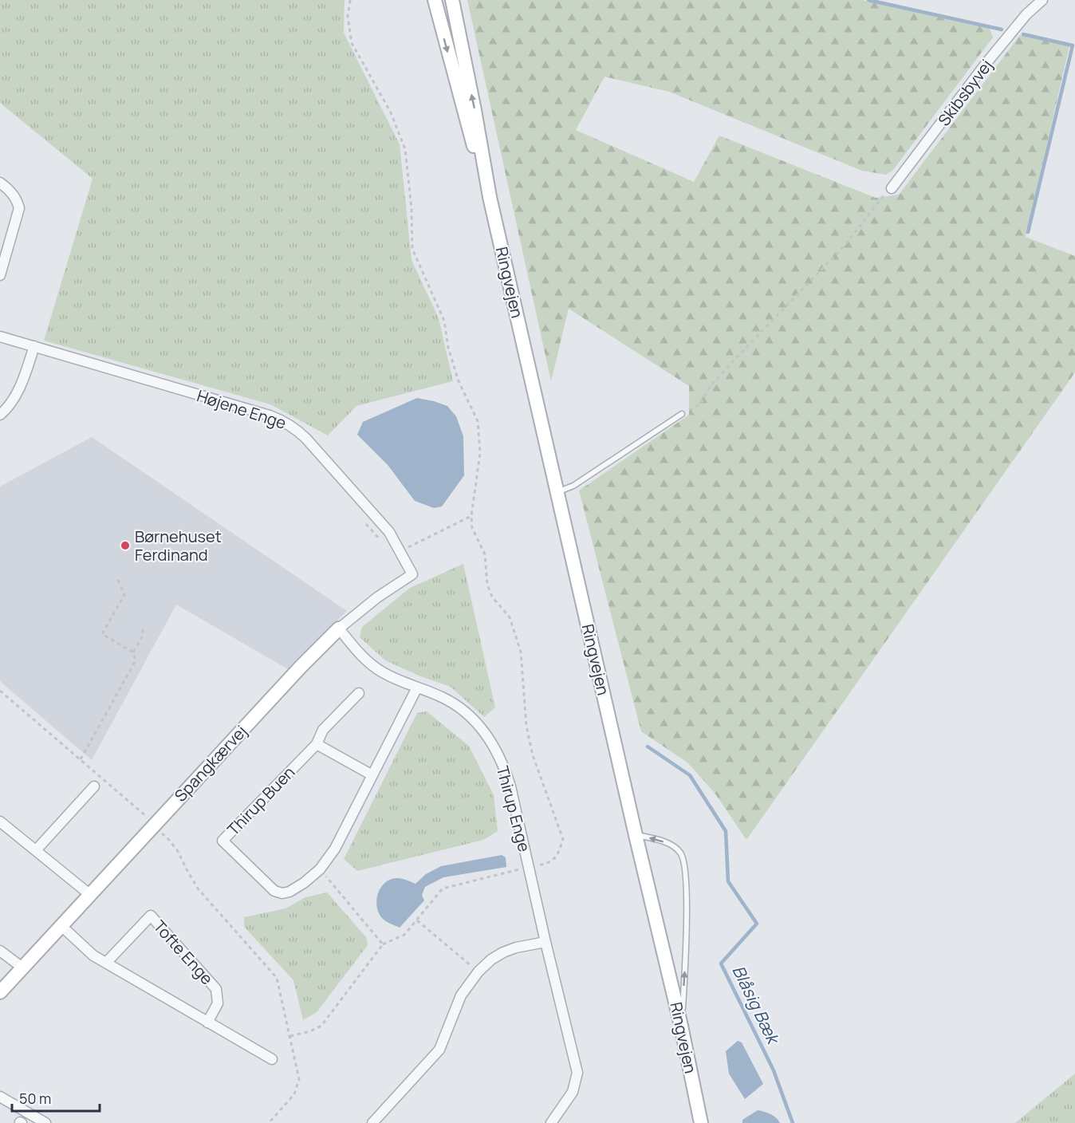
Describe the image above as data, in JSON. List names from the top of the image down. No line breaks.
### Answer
{"streets":{"main road":["Ringvejen","Spangkærvej"],"street":["Skibsbyvej","Højene Enge","Thirup Buen","Thirup Enge","Tofte Enge"]},"crossings":[["Højene Enge","Spangkærvej"],["Spangkærvej","Thirup Enge"]],"water":["Blåsig Bæk"],"places":["Børnehuset Ferdinand"],"scale_bar":"50 m"}
